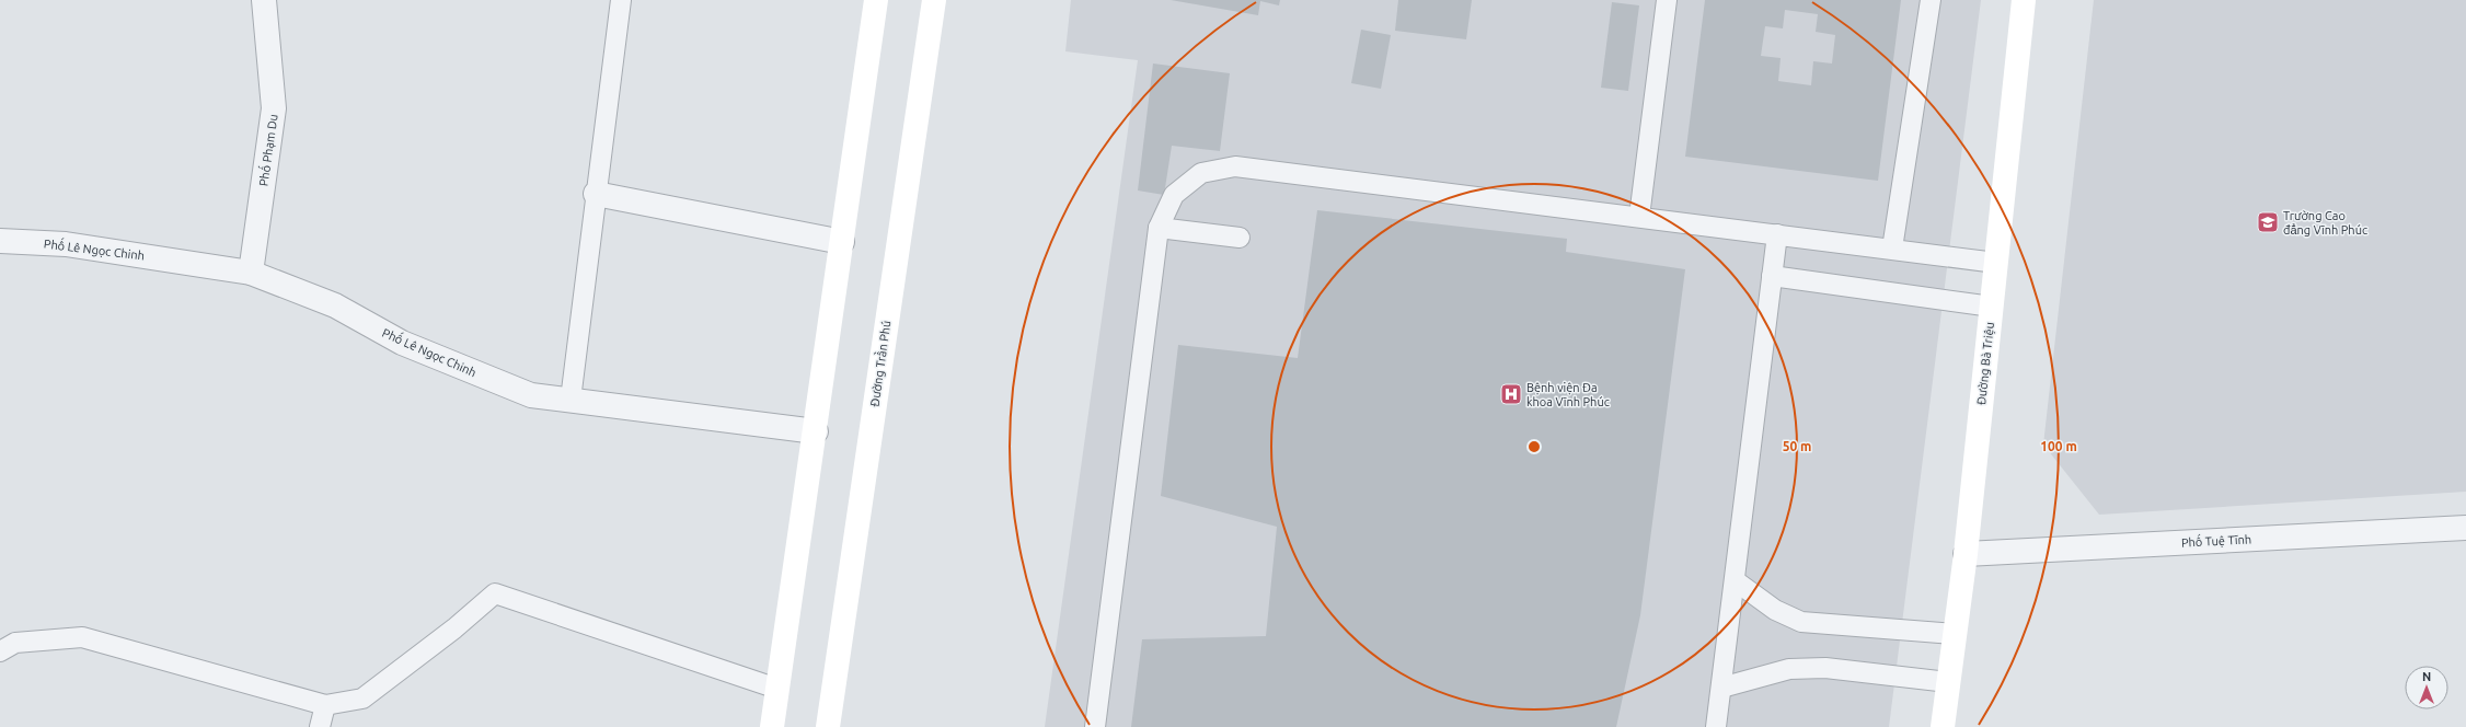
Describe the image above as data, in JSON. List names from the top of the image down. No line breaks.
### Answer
{"streets":{"main road":["Đường Trần Phú","Đường Bà Triệu"],"street":["Phố Phạm Du","Phố Lê Ngọc Chinh","Phố Tuệ Tĩnh"]},"crossings":[["Phố Phạm Du","Phố Lê Ngọc Chinh"],["Đường Bà Triệu","Phố Tuệ Tĩnh"]],"places":{"school or university":["Trường Cao đẳng Vĩnh Phúc"],"hospital":["Bệnh viện Đa khoa Vĩnh Phúc"]},"north":"top","rings":["50 m","100 m"]}
